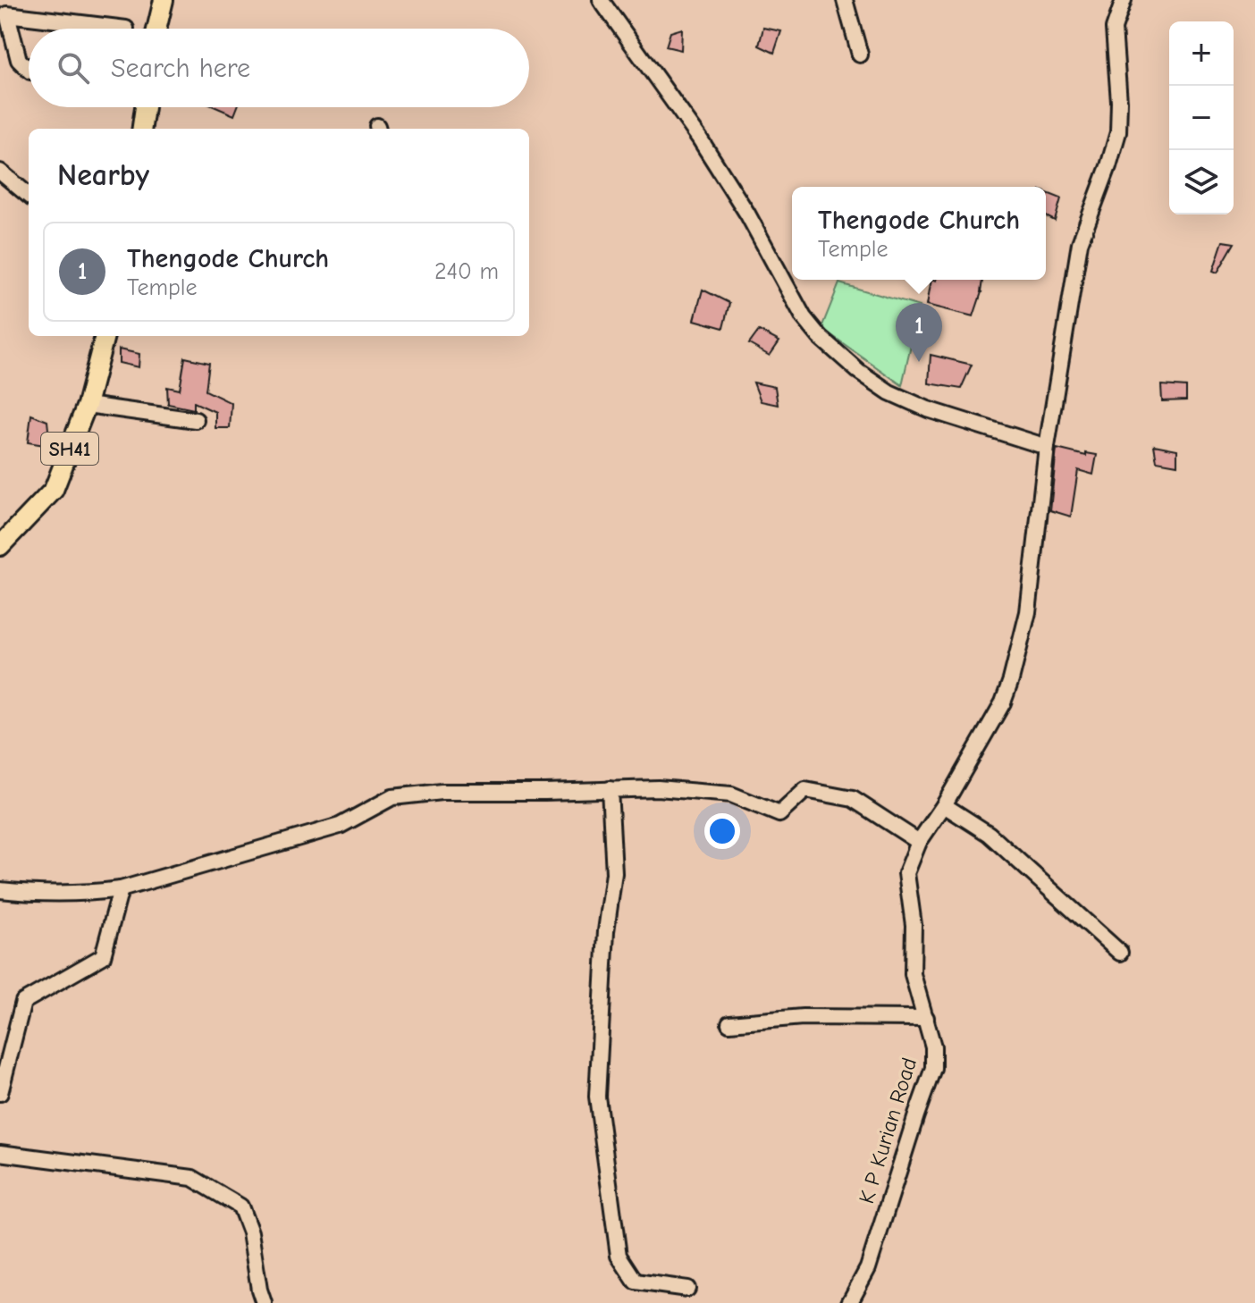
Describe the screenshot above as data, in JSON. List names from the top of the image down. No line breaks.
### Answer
{"streets":{"main road":["SH41"],"street":["K P Kurian Road"]},"page":{"map_buttons":["+","−"],"search":"Search here","heading":"Nearby","popup":["Thengode Church","Temple"],"list":[{"mark":"1","name":"Thengode Church","note":"Temple","value":"240 m"}],"pins":"1"}}
